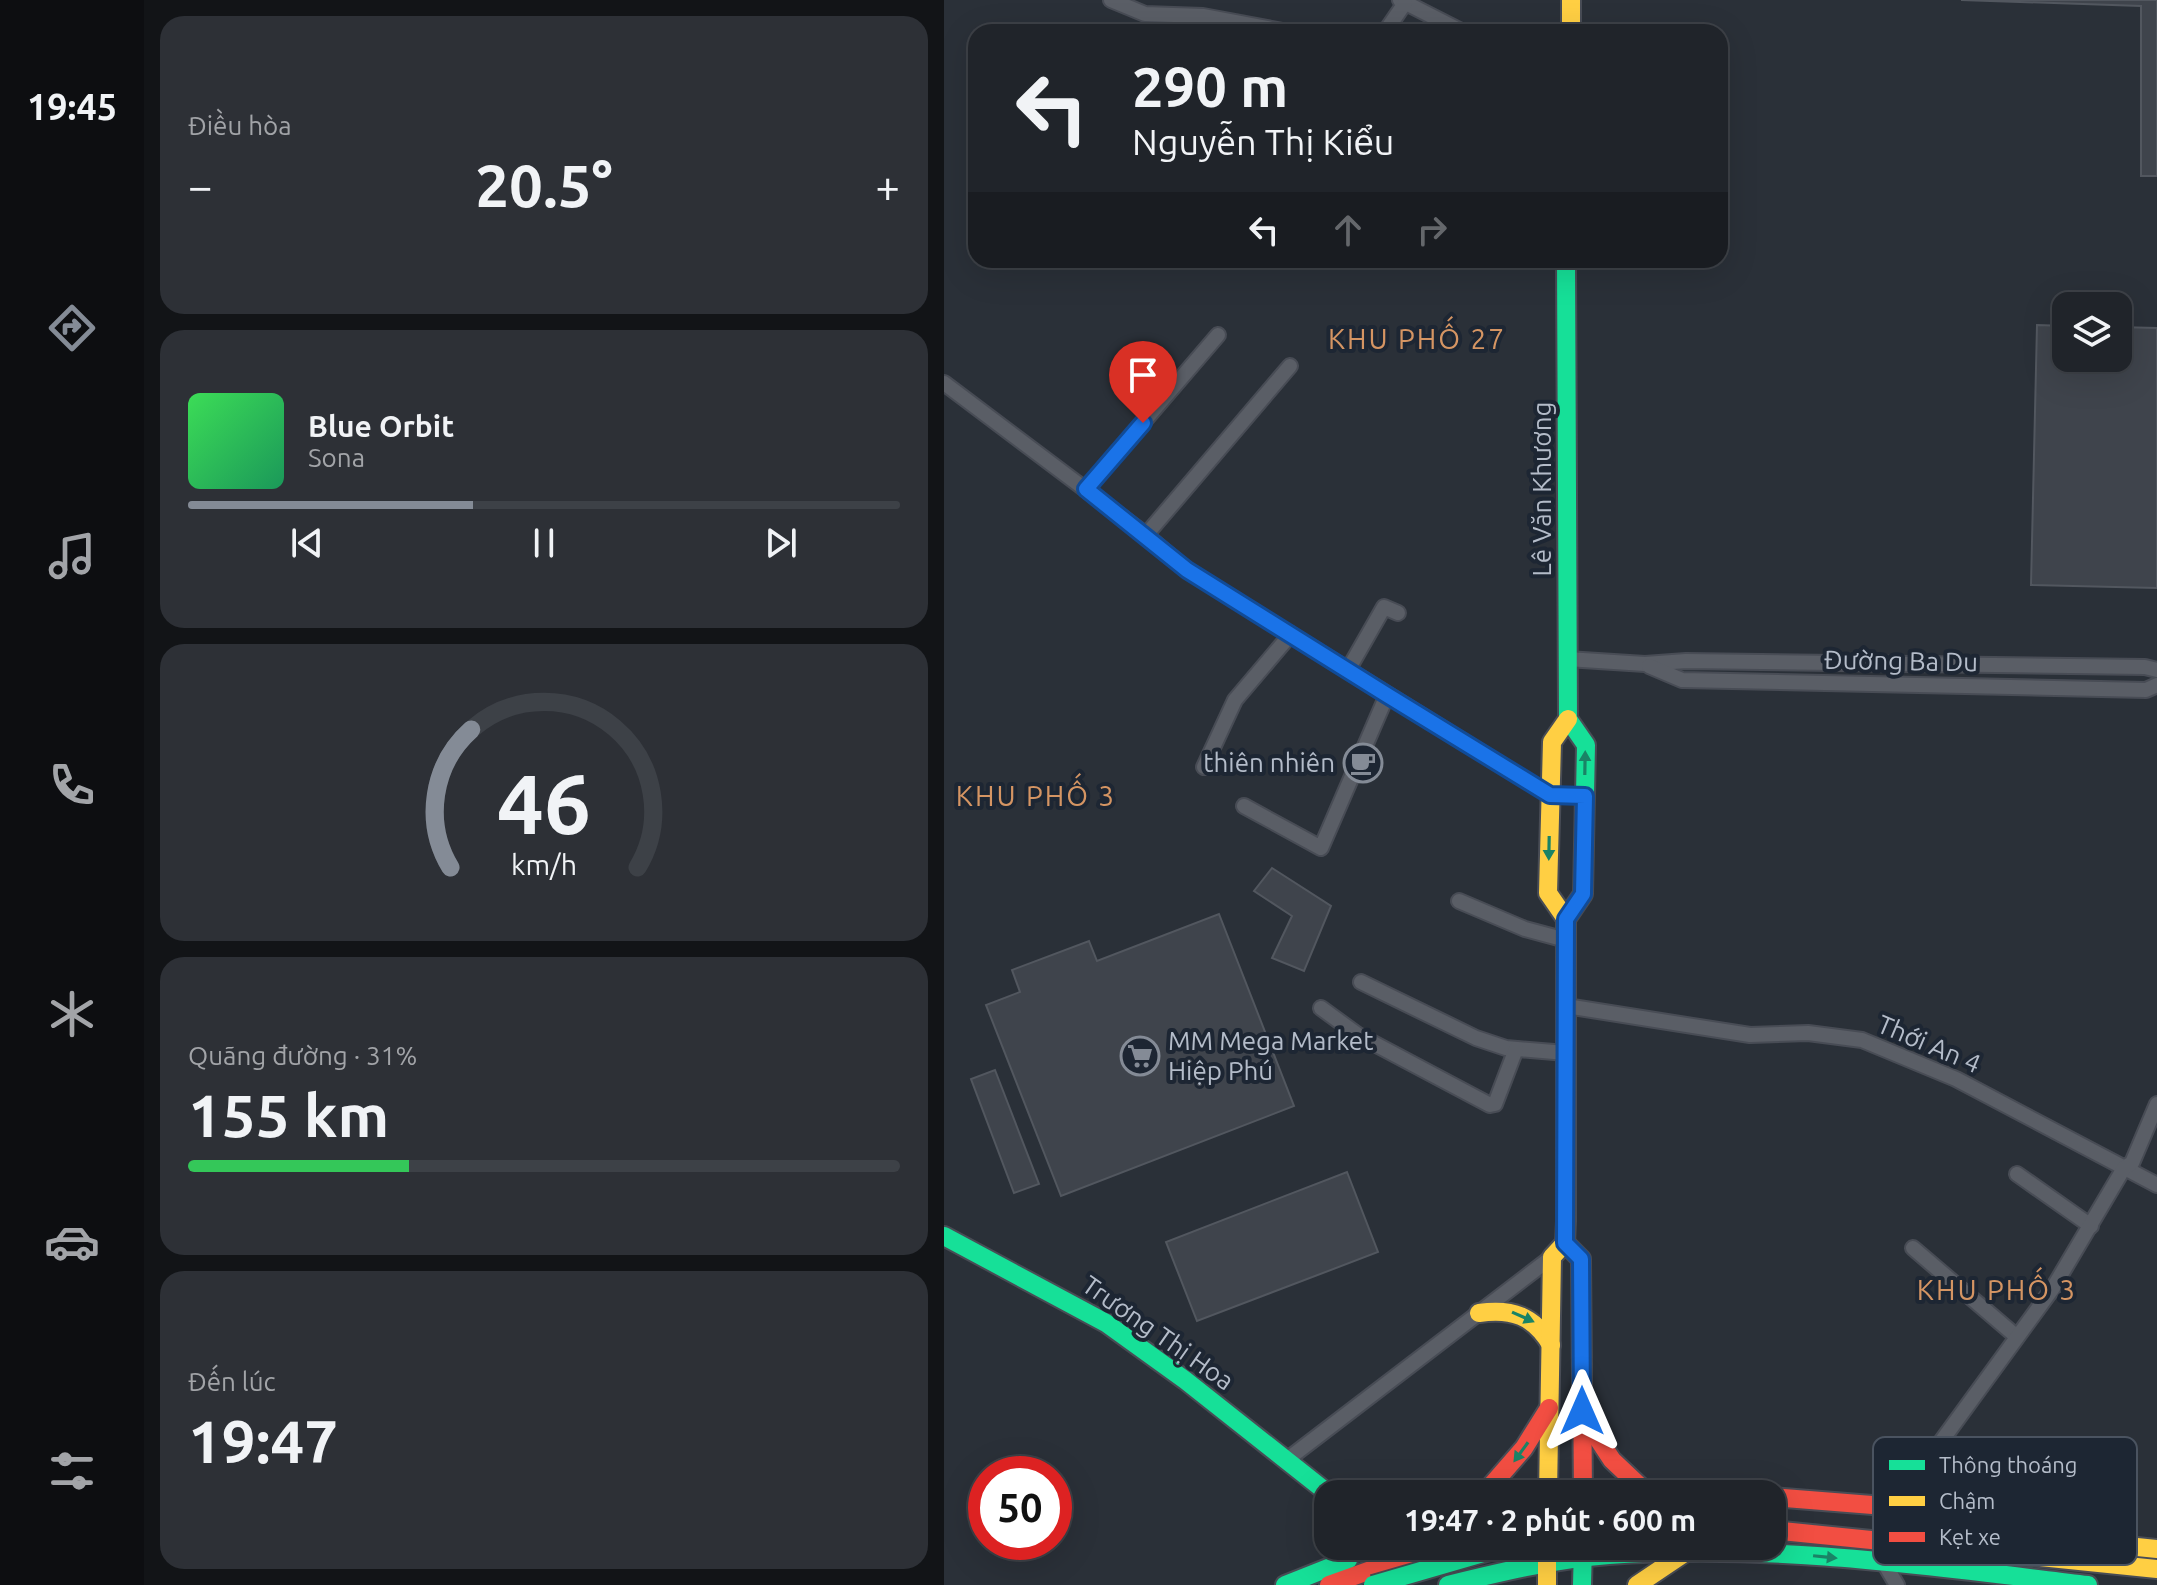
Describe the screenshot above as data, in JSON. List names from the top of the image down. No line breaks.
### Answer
{"streets":{"main road":["Lê Văn Khương","Trương Thị Hoa"],"street":["Đường Ba Du","Thới An 4"]},"crossings":[["Lê Văn Khương","Đường Ba Du"],["Lê Văn Khương","Thới An 4"]],"districts":["KHU PHỐ 27","KHU PHỐ 3","KHU PHỐ 3"],"places":{"cafe":["thiên nhiên"],"supermarket":["MM Mega Market Hiệp Phú"]},"legend":["Thông thoáng","Chậm","Kẹt xe"],"page":{"tabs":"19:45","tile":["Điều hòa",["Quãng đường · 31%","155 km"],["Đến lúc","19:47"]],"turn":["290 m","Nguyễn Thị Kiểu"],"heat":["−","20.5°","+"],"song":["Blue Orbit","Sona"],"limit":"50","trip":"19:47 · 2 phút · 600 m","gauge":["46","km/h"]}}
